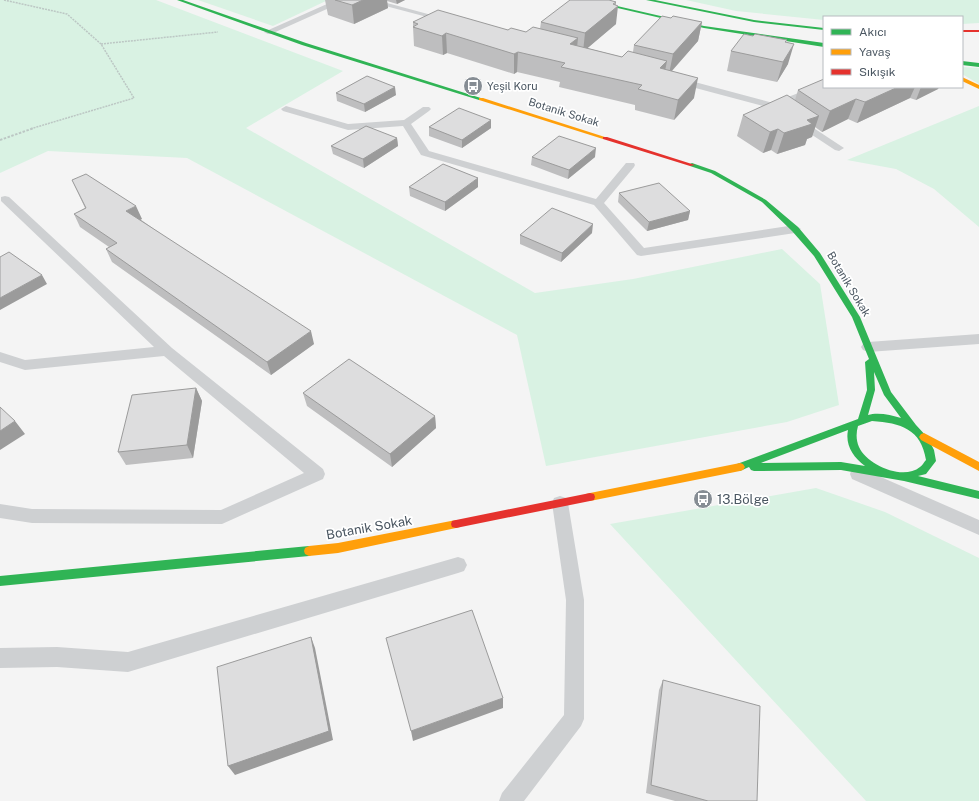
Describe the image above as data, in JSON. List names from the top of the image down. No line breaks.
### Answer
{"streets":{"main road":["Botanik Sokak"]},"places":{"bus stop":["Yeşil Koru","13.Bölge"]},"legend":["Akıcı","Yavaş","Sıkışık"]}
